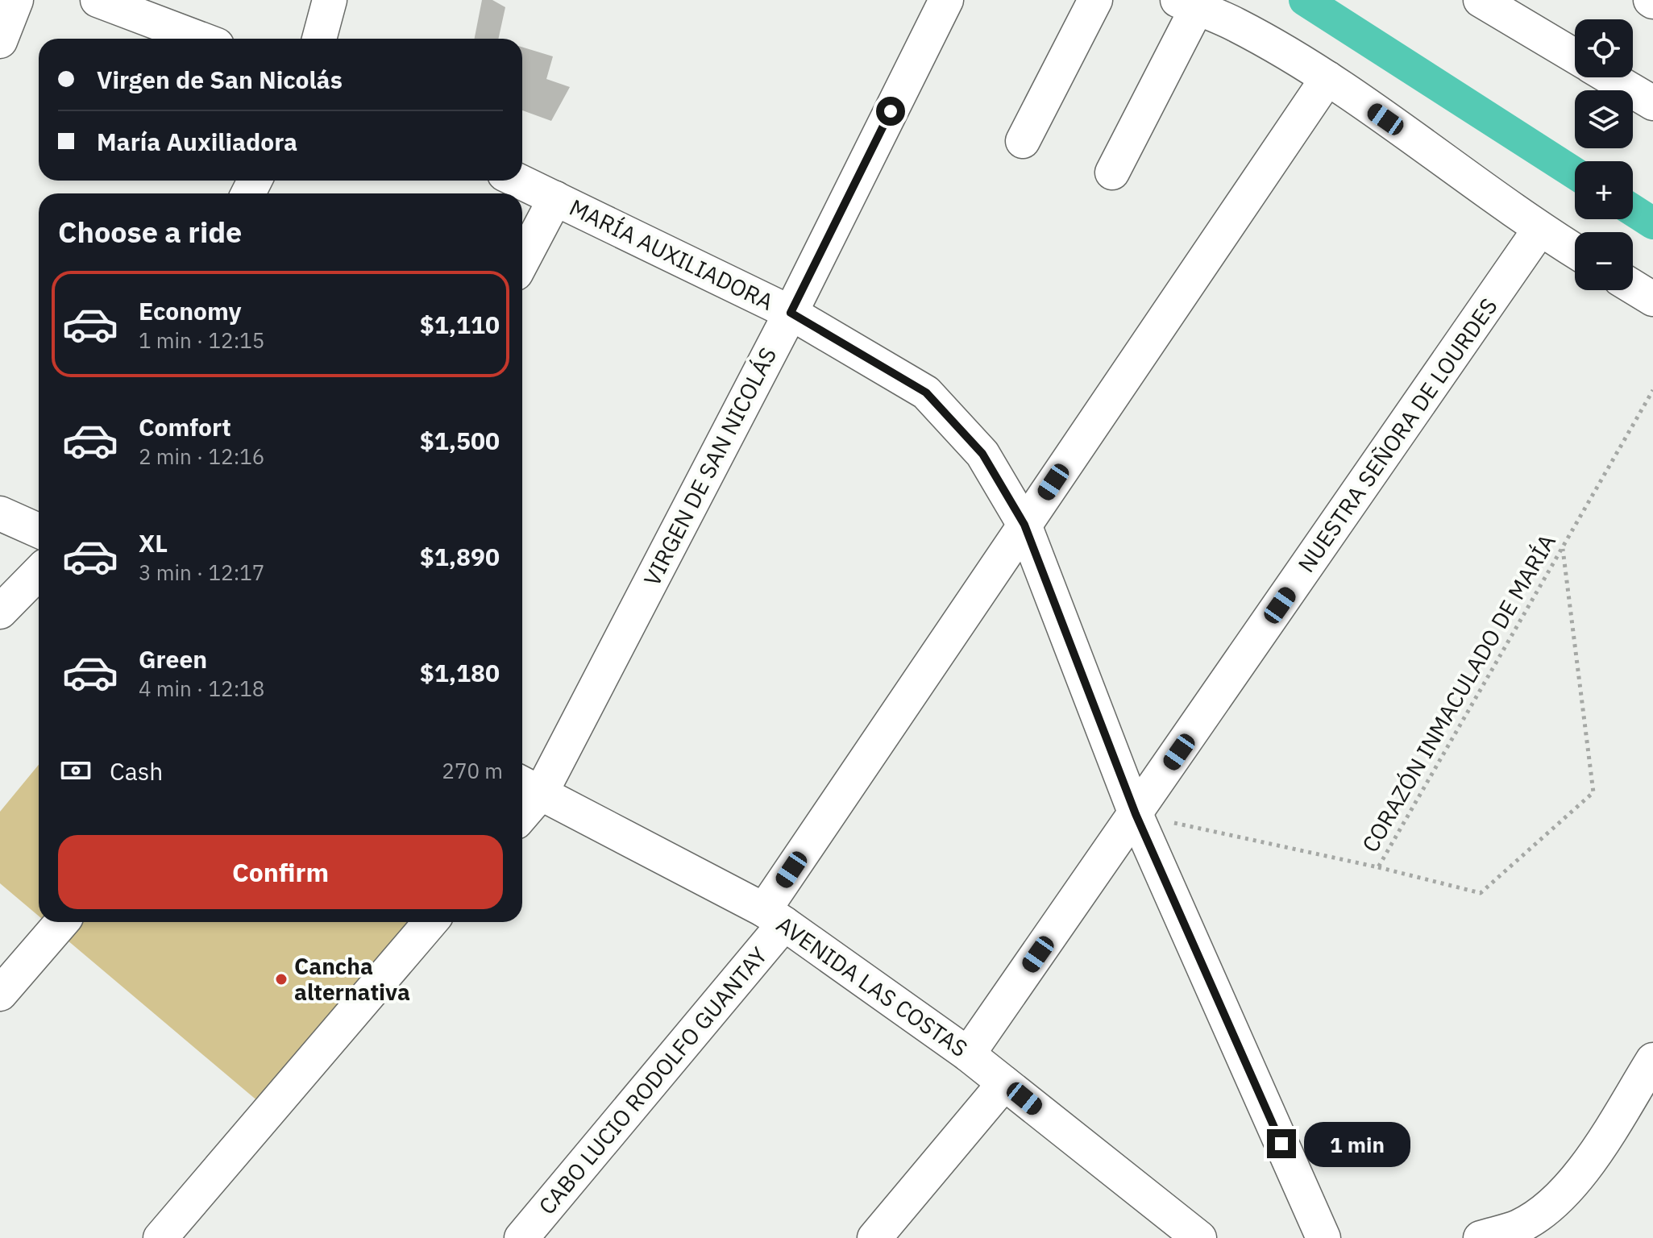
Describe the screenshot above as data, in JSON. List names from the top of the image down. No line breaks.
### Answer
{"streets":{"street":["MARÍA AUXILIADORA","NUESTRA SEÑORA DE LOURDES","VIRGEN DE SAN NICOLÁS","AVENIDA LAS COSTAS","CABO LUCIO RODOLFO GUANTAY"],"path":["CORAZÓN INMACULADO DE MARÍA"]},"crossings":[["MARÍA AUXILIADORA","NUESTRA SEÑORA DE LOURDES"],["MARÍA AUXILIADORA","VIRGEN DE SAN NICOLÁS"],["MARÍA AUXILIADORA","CORAZÓN INMACULADO DE MARÍA"],["MARÍA AUXILIADORA","CABO LUCIO RODOLFO GUANTAY"],["NUESTRA SEÑORA DE LOURDES","CORAZÓN INMACULADO DE MARÍA"],["NUESTRA SEÑORA DE LOURDES","AVENIDA LAS COSTAS"],["VIRGEN DE SAN NICOLÁS","AVENIDA LAS COSTAS"],["AVENIDA LAS COSTAS","CABO LUCIO RODOLFO GUANTAY"]],"places":["Cancha alternativa"],"page":{"map_buttons":["+","−"],"banner":["Virgen de San Nicolás","María Auxiliadora"],"heading":"Choose a ride","list":[{"name":"Economy","note":"1 min · 12:15","value":"$1,110"},{"name":"Comfort","note":"2 min · 12:16","value":"$1,500"},{"name":"XL","note":"3 min · 12:17","value":"$1,890"},{"name":"Green","note":"4 min · 12:18","value":"$1,180"}],"pay":["Cash","270 m"],"buttons":"Confirm","bubble":"1 min"}}
